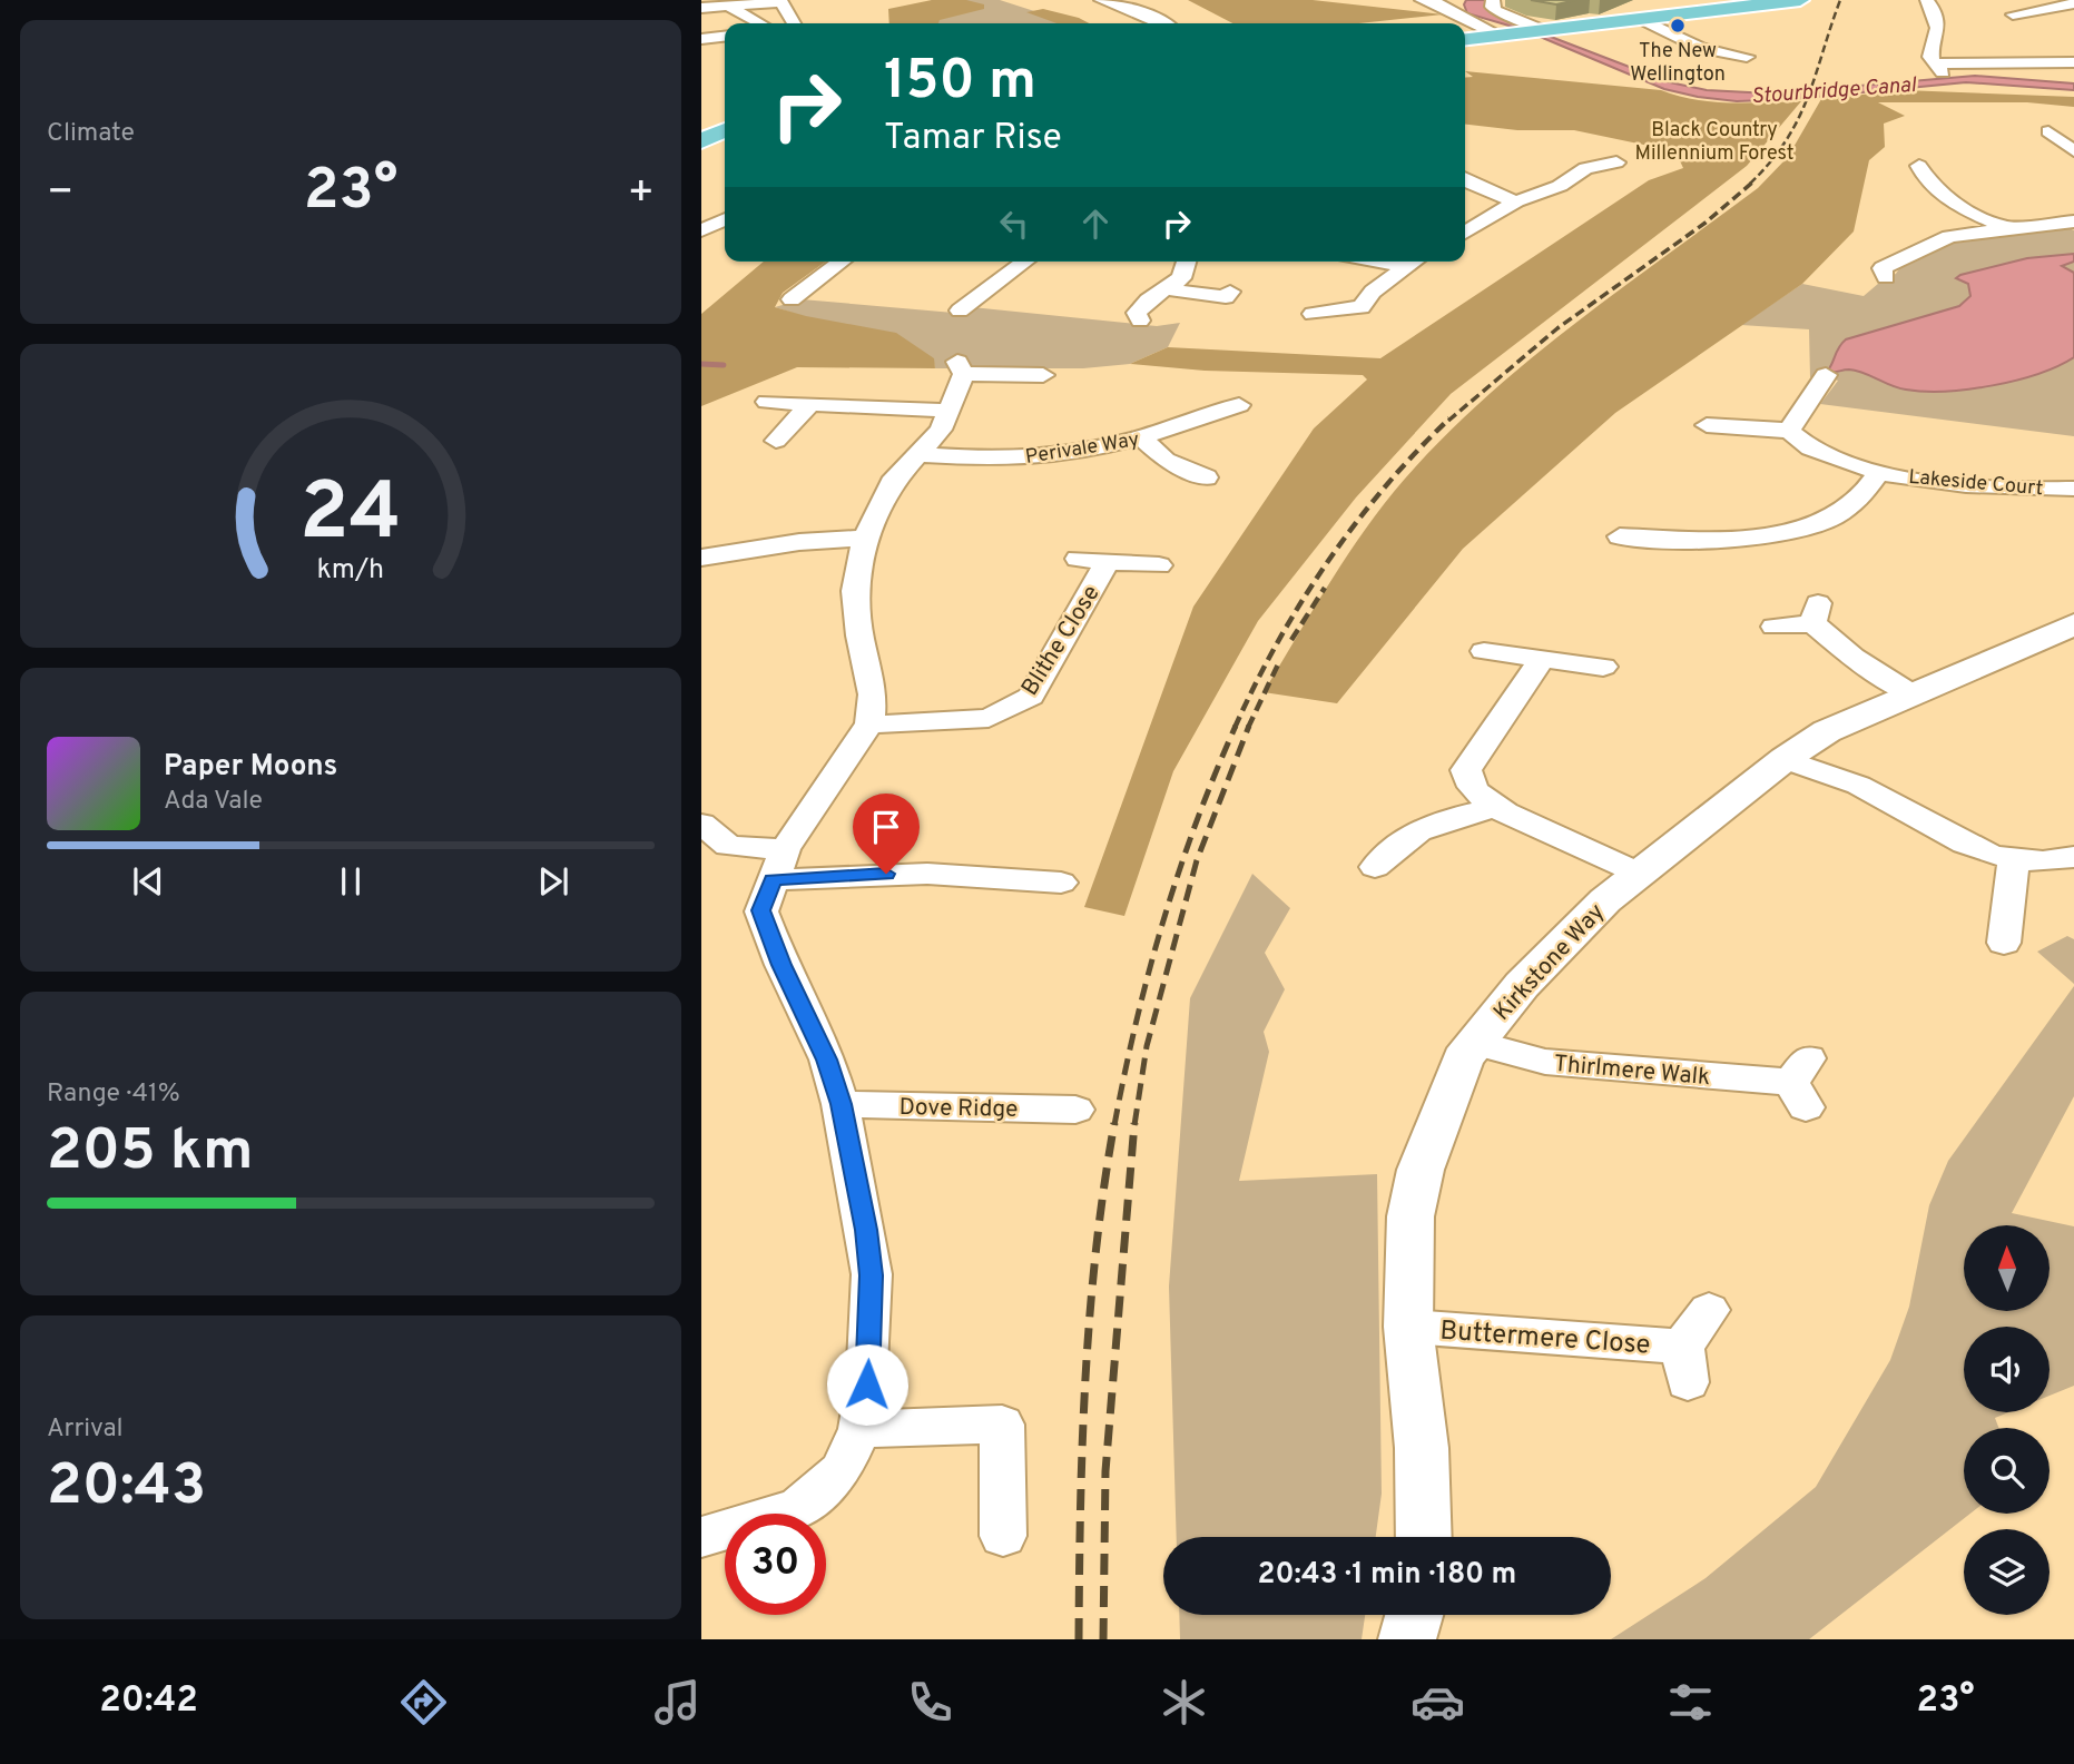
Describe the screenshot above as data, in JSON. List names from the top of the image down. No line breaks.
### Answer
{"streets":{"street":["Perivale Way","Lakeside Court","Blithe Close","Kirkstone Way","Thirlmere Walk","Dove Ridge","Buttermere Close"]},"crossings":[["Kirkstone Way","Thirlmere Walk"],["Kirkstone Way","Buttermere Close"]],"water":["Stourbridge Canal"],"parks":["Black Country Millennium Forest"],"places":["The New Wellington"],"north":"top","page":{"tile":["Climate",["Range · 41%","205 km"],["Arrival","20:43"]],"turn":["150 m","Tamar Rise"],"heat":["−","23°","+"],"song":["Paper Moons","Ada Vale"],"limit":"30","trip":"20:43 · 1 min · 180 m","tabs":["20:42","23°"],"gauge":["24","km/h"]}}
